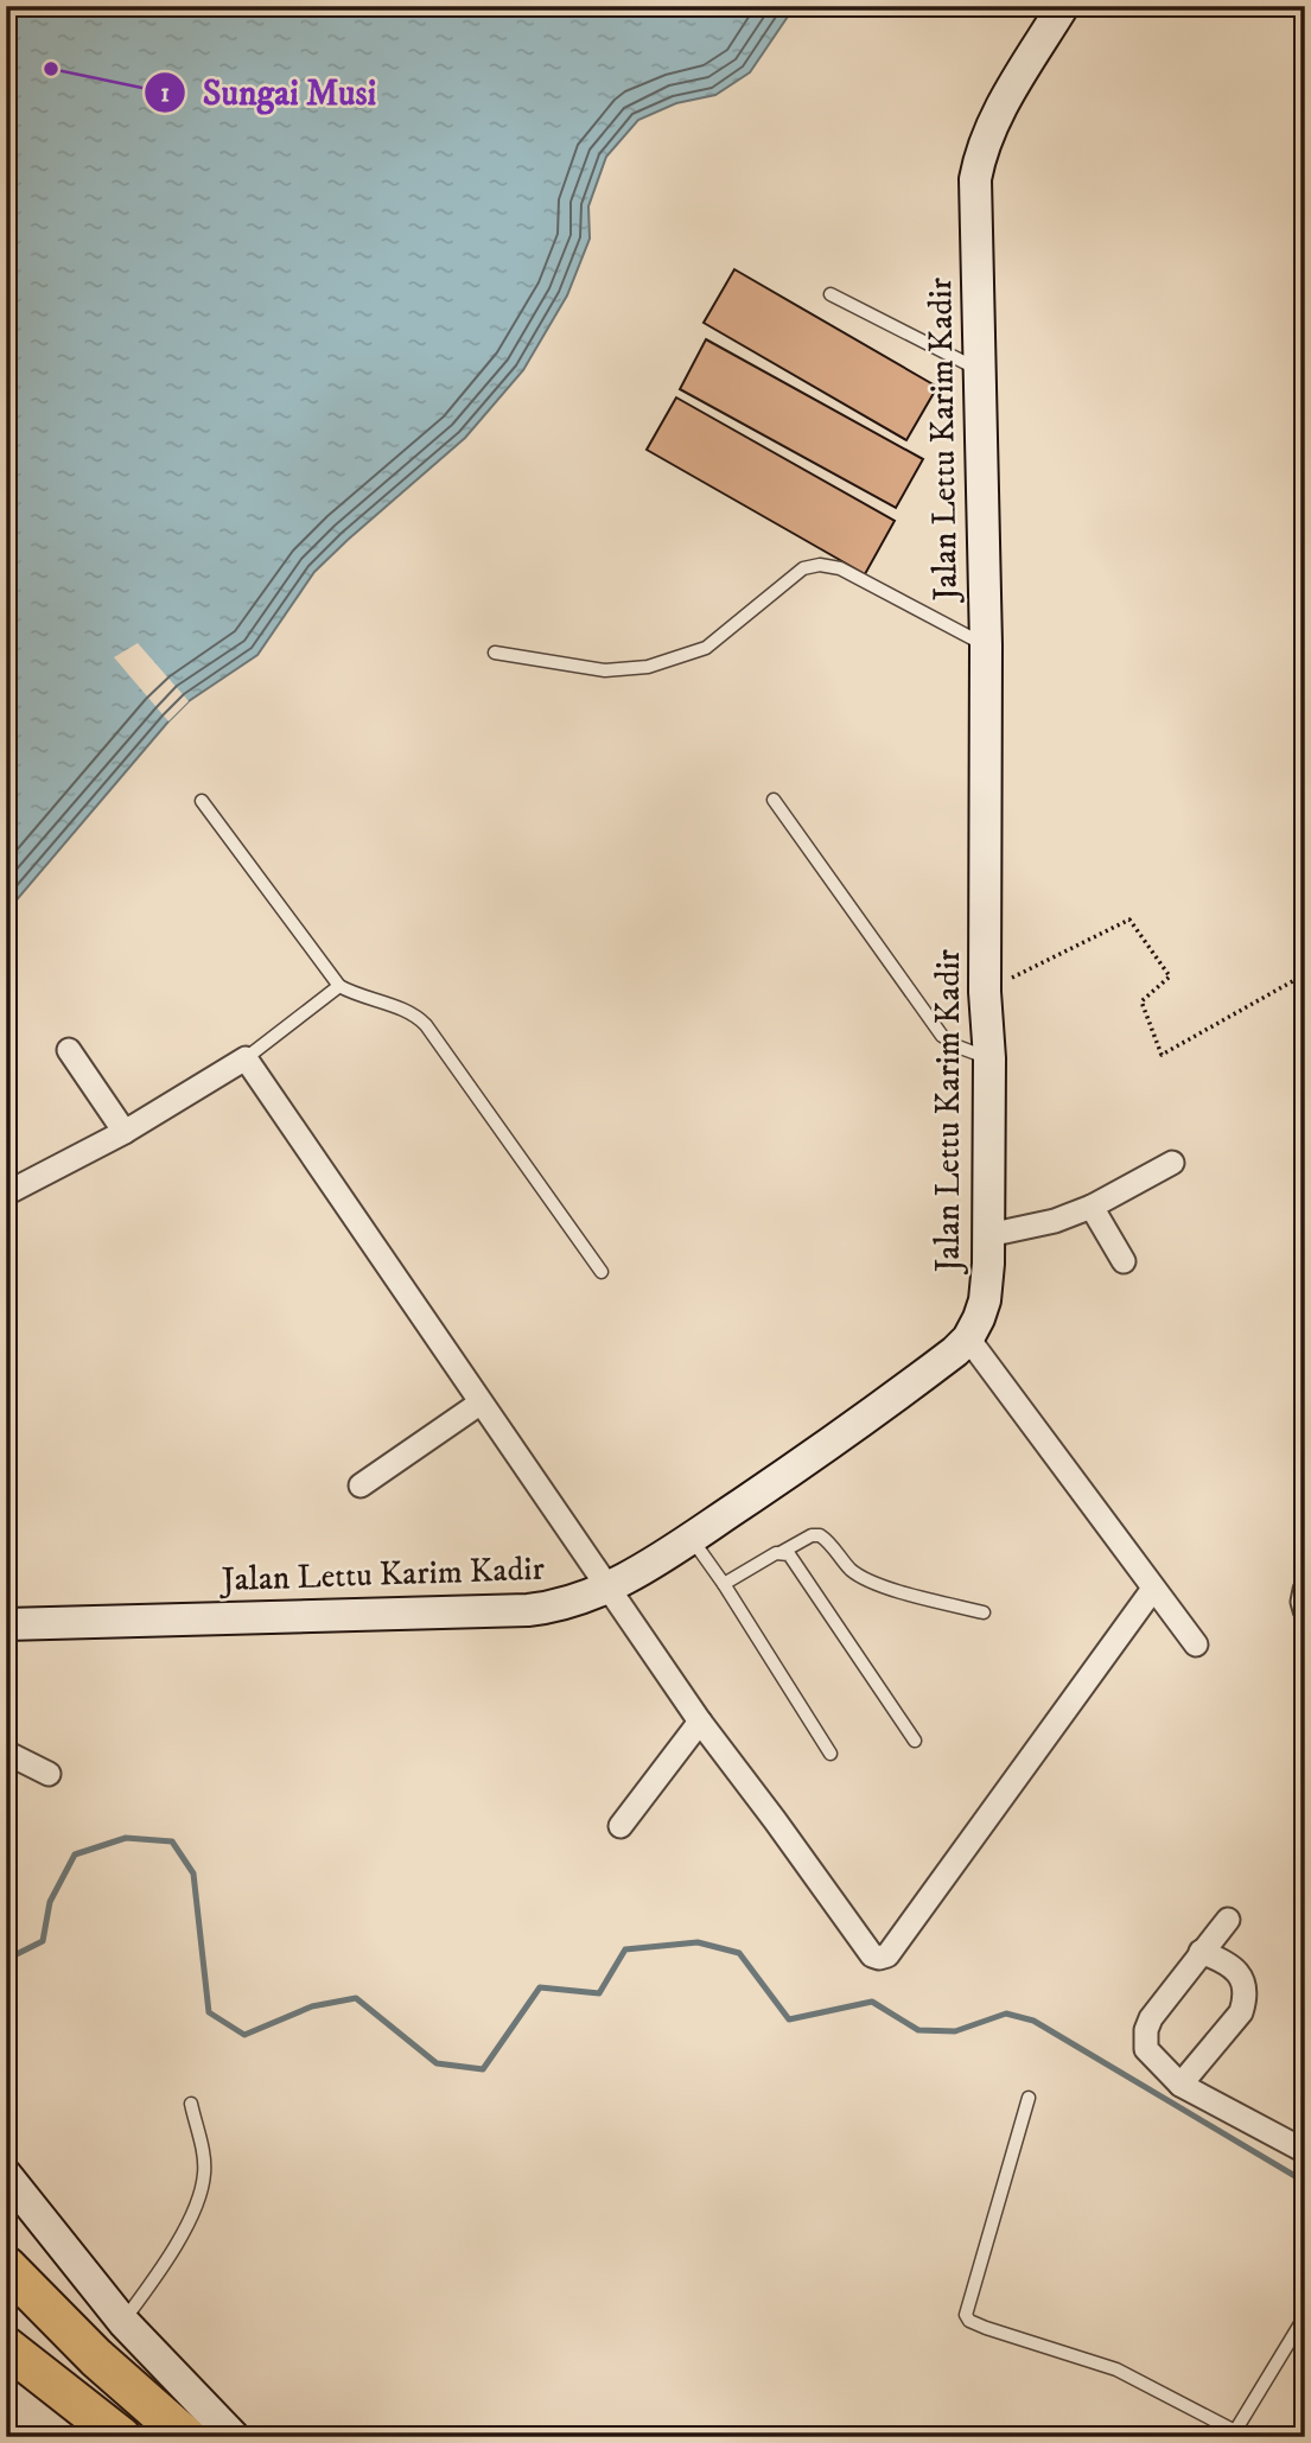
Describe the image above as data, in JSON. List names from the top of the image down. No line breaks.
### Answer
{"streets":{"street":["Jalan Lettu Karim Kadir"]},"places":["Sungai Musi"]}
